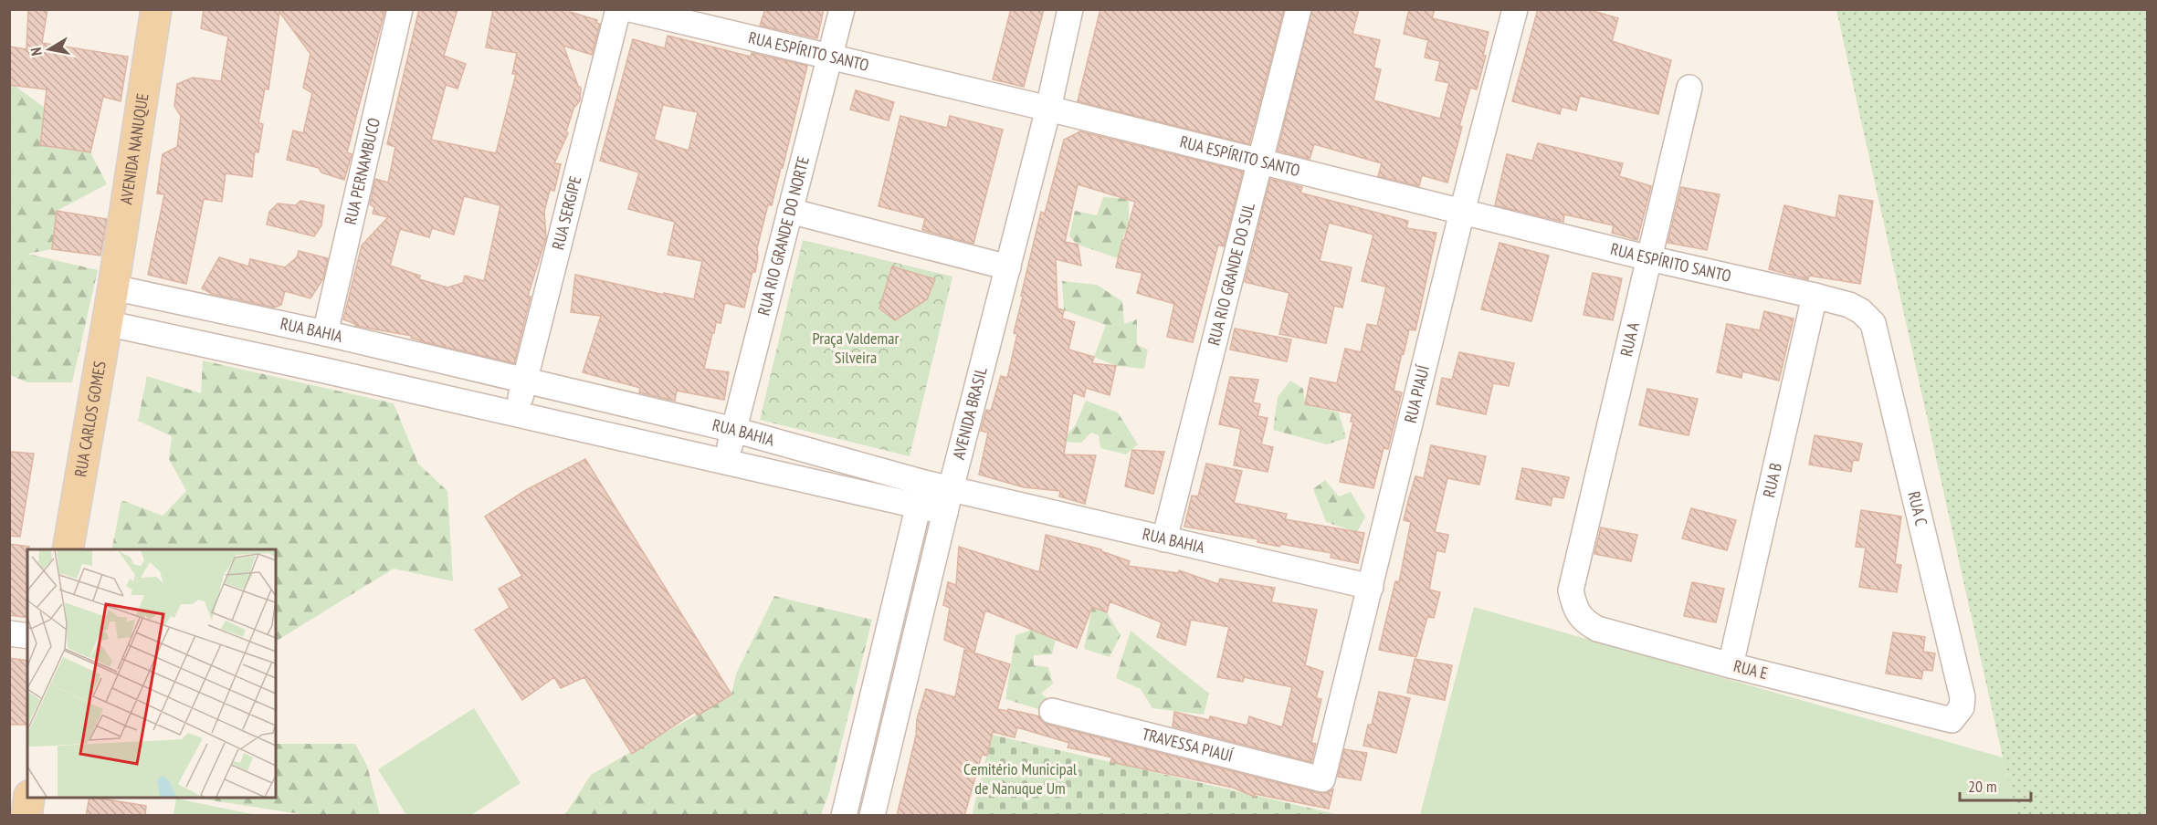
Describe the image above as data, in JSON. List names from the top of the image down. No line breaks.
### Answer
{"streets":{"main road":["AVENIDA NANUQUE","RUA CARLOS GOMES"],"street":["RUA ESPÍRITO SANTO","RUA PERNAMBUCO","RUA SERGIPE","RUA RIO GRANDE DO NORTE","RUA RIO GRANDE DO SUL","RUA BAHIA","RUA A","RUA PIAUÍ","AVENIDA BRASIL","RUA B","RUA C","RUA E","TRAVESSA PIAUÍ"]},"crossings":[["RUA ESPÍRITO SANTO","RUA RIO GRANDE DO NORTE"],["RUA ESPÍRITO SANTO","RUA RIO GRANDE DO SUL"],["RUA ESPÍRITO SANTO","RUA A"],["RUA ESPÍRITO SANTO","RUA PIAUÍ"],["RUA ESPÍRITO SANTO","AVENIDA BRASIL"],["RUA ESPÍRITO SANTO","RUA B"],["RUA ESPÍRITO SANTO","RUA C"],["AVENIDA NANUQUE","RUA BAHIA"],["AVENIDA NANUQUE","RUA CARLOS GOMES"],["RUA PERNAMBUCO","RUA BAHIA"],["RUA SERGIPE","RUA BAHIA"],["RUA RIO GRANDE DO NORTE","RUA BAHIA"],["RUA RIO GRANDE DO SUL","RUA BAHIA"],["RUA BAHIA","RUA PIAUÍ"],["RUA BAHIA","AVENIDA BRASIL"],["RUA BAHIA","RUA CARLOS GOMES"],["RUA A","RUA E"],["RUA PIAUÍ","TRAVESSA PIAUÍ"],["RUA B","RUA E"],["RUA C","RUA E"]],"parks":["Praça Valdemar Silveira","Cemitério Municipal de Nanuque Um"],"scale_bar":"20 m","north":"left"}
